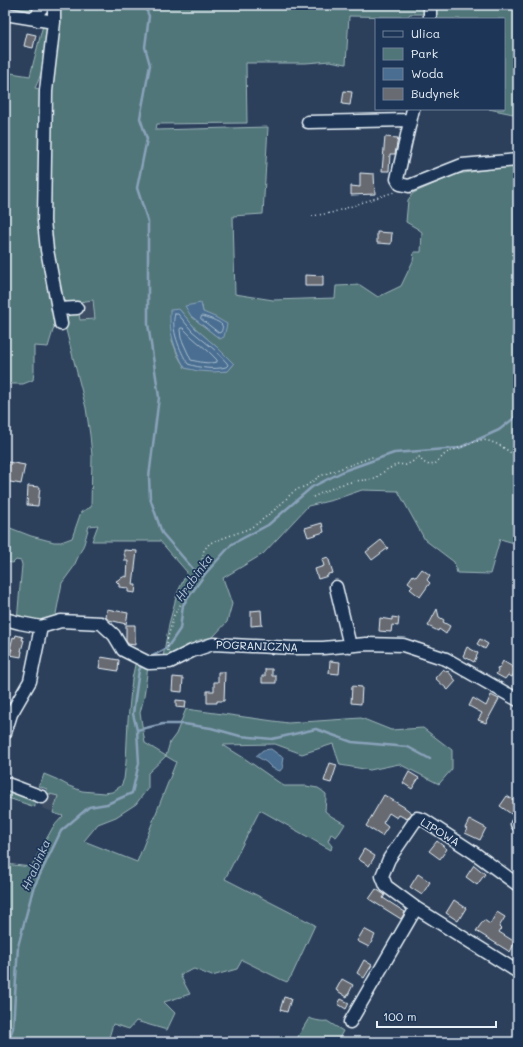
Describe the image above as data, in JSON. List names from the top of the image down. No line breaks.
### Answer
{"streets":{"street":["POGRANICZNA","LIPOWA"]},"water":["Hrabinka"],"legend":["Ulica","Park","Woda","Budynek"],"scale_bar":"100 m"}
